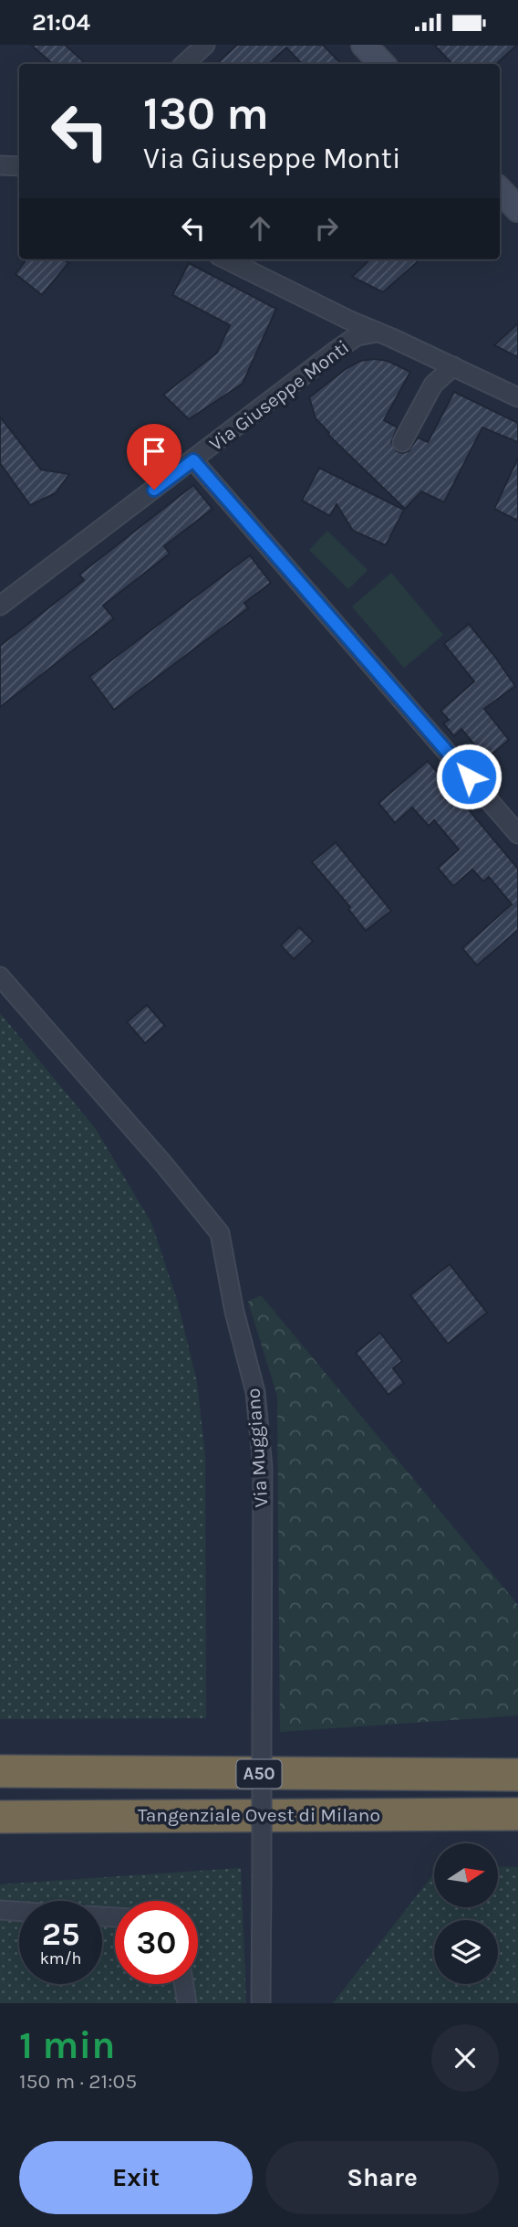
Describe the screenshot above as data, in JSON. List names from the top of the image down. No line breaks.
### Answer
{"streets":{"highway":["A50","Tangenziale Ovest di Milano"],"street":["Via Giuseppe Monti","Via Muggiano"]},"north":"right","page":{"status":"21:04","turn":["130 m","Via Giuseppe Monti"],"speed":"25 km/h","limit":"30","heading":["1 min","150 m · 21:05"],"buttons":["Exit","Share"]}}
